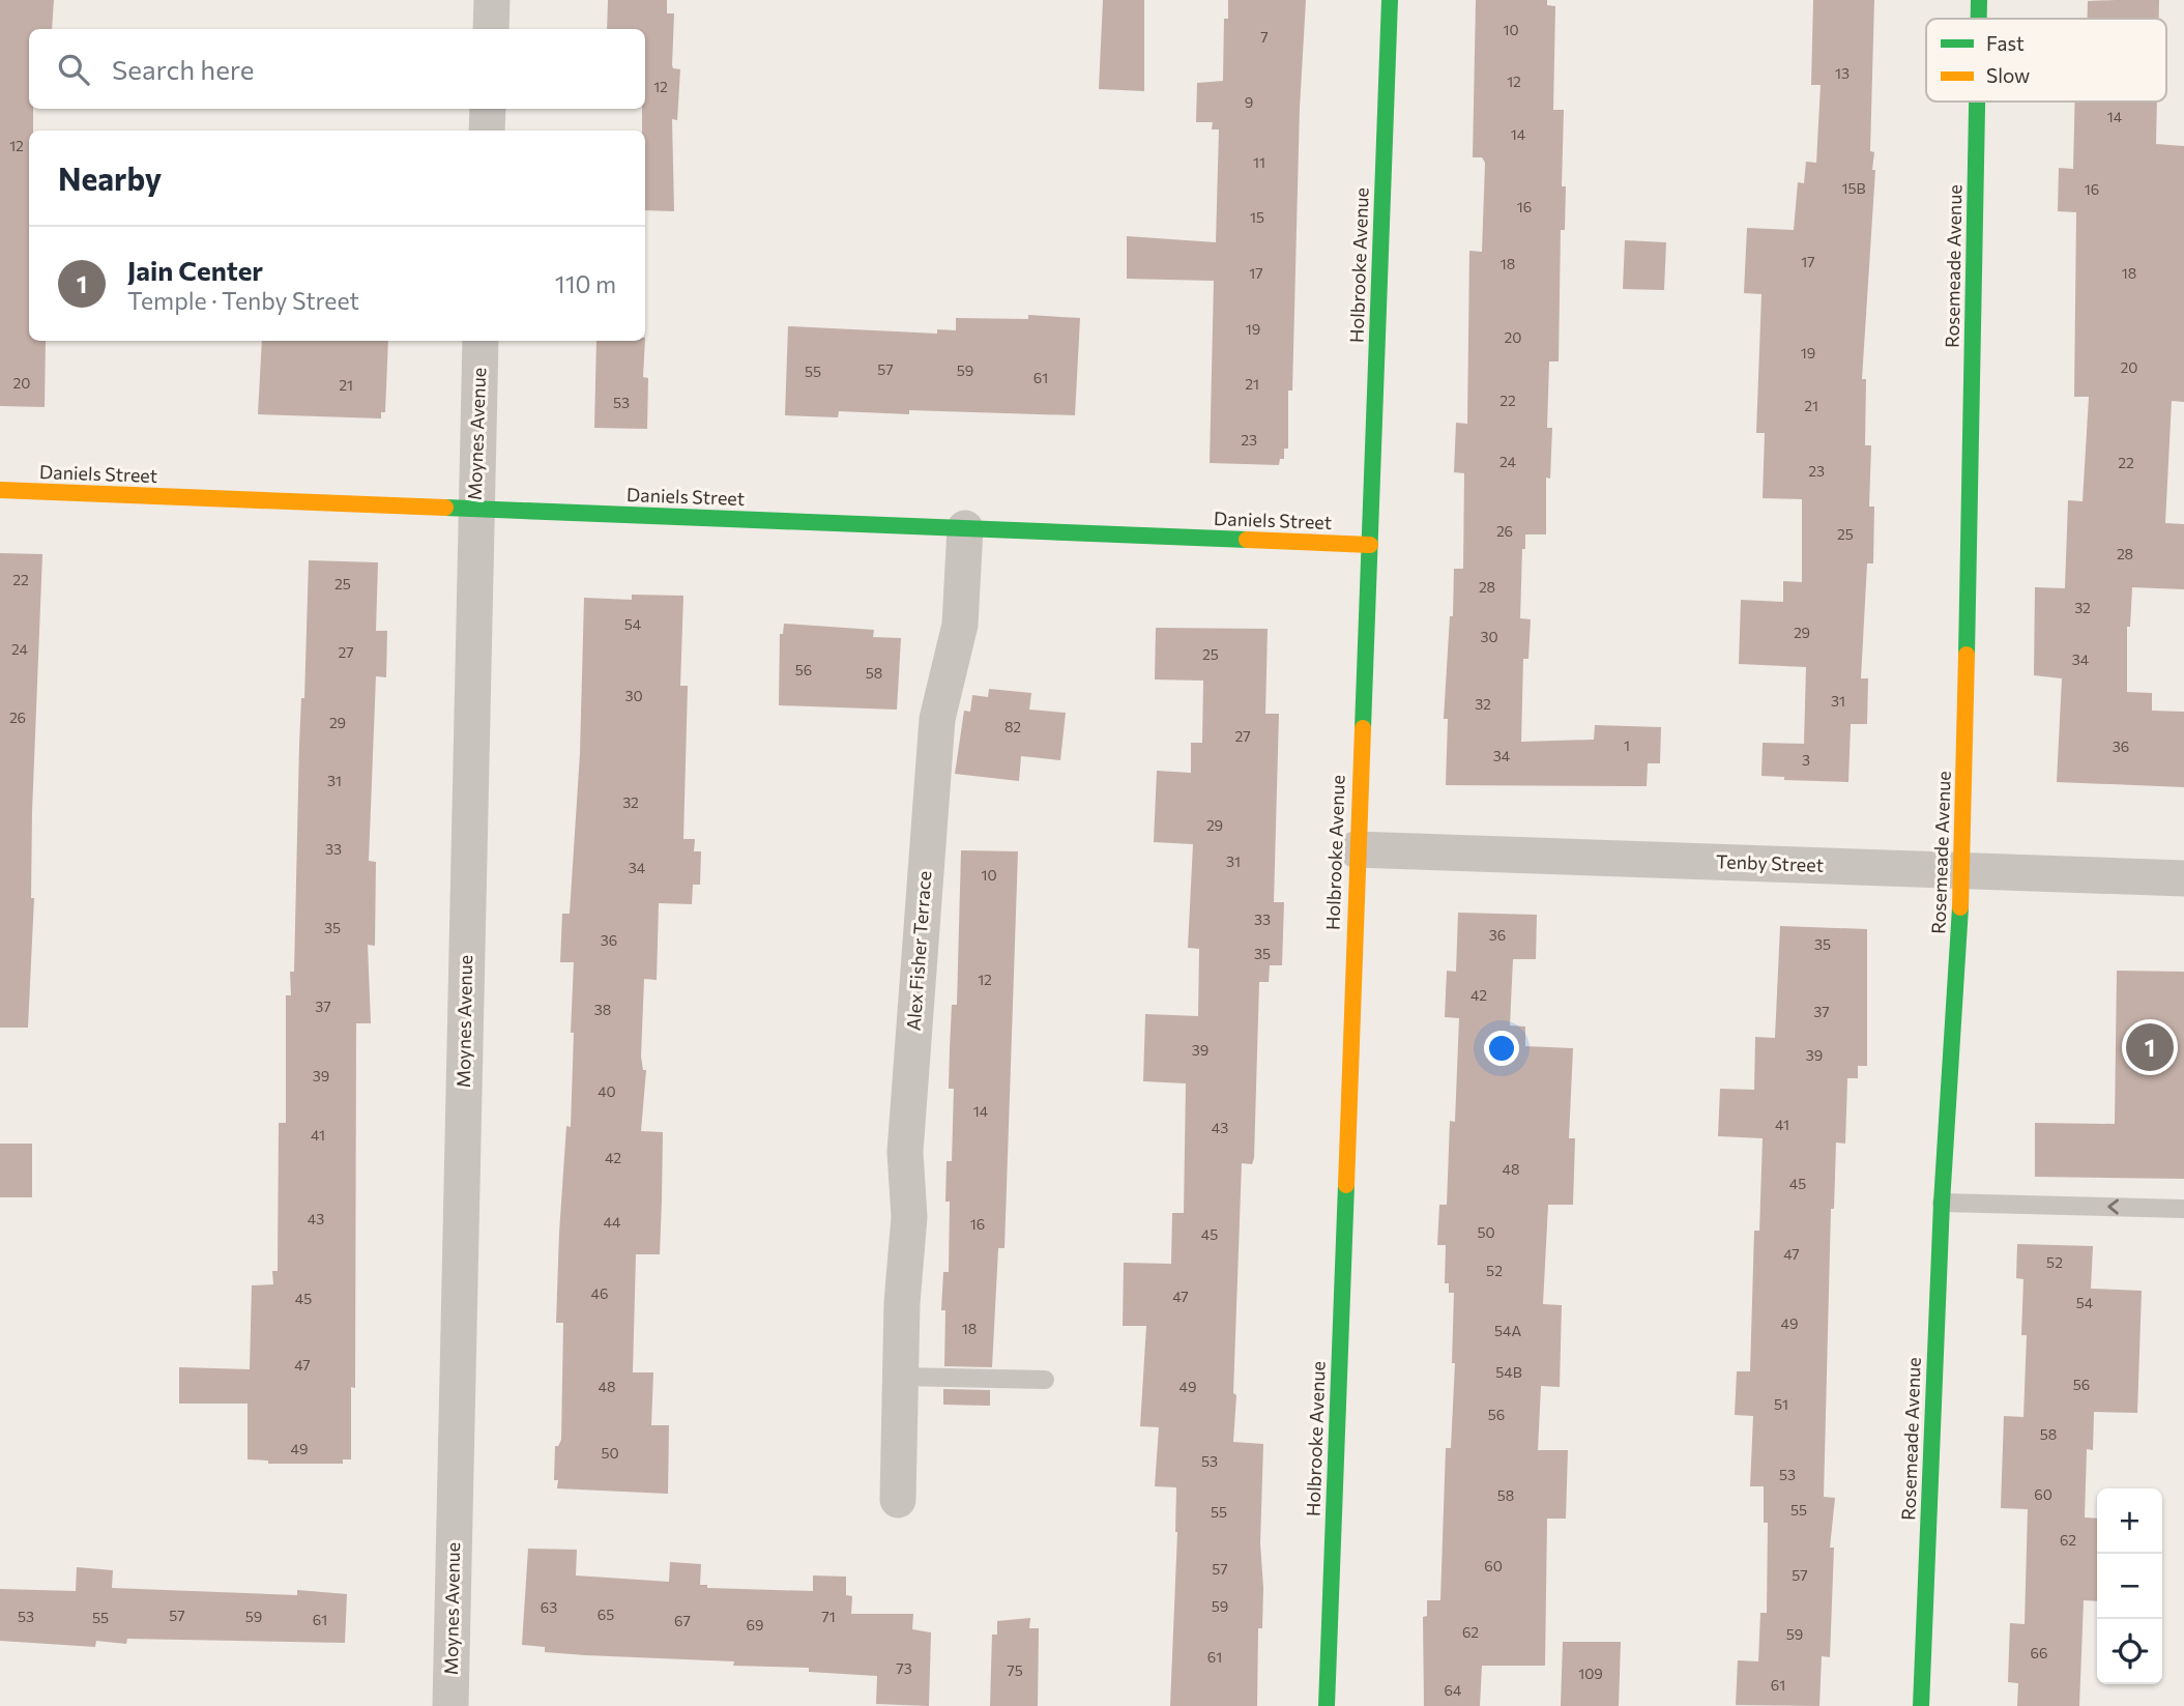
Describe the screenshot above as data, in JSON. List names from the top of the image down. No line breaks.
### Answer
{"streets":{"street":["Holbrooke Avenue","Rosemeade Avenue","Moynes Avenue","Daniels Street","Tenby Street","Alex Fisher Terrace"]},"crossings":[["Holbrooke Avenue","Daniels Street"],["Holbrooke Avenue","Tenby Street"],["Rosemeade Avenue","Tenby Street"],["Moynes Avenue","Daniels Street"],["Daniels Street","Alex Fisher Terrace"]],"house_numbers":["10","7","13","12","12","9","14","14","12","11","15B","16","16","15","17","18","17","18","19","20","19","20","57","59","55","61","20","21","21","22","53","21","23","24","22","23","26","25","28","22","25","28","32","54","29","30","24","27","25","34","56","58","30","31","32","26","29","82","27","1","36","34","3","31","32","29","33","31","34","10","33","35","36","36","35","35","12","42","37","38","37","39","39","39","40","14","41","43","41","42","48","45","43","44","16","50","45","47","52","52","46","47","45","54","49","18","54A","47","54B","56","48","49","51","56","58","49","50","53","53","60","58","55","55","62","60","57","57","59","63","65","57","53","59","71","55","61","67","69","62","59","66","61","73","75","109","61","64"],"legend":["Fast","Slow"],"page":{"search":"Search here","heading":"Nearby","list":[{"mark":"1","name":"Jain Center","note":"Temple · Tenby Street","value":"110 m"}],"pins":"1","map_buttons":["+","−"]}}
